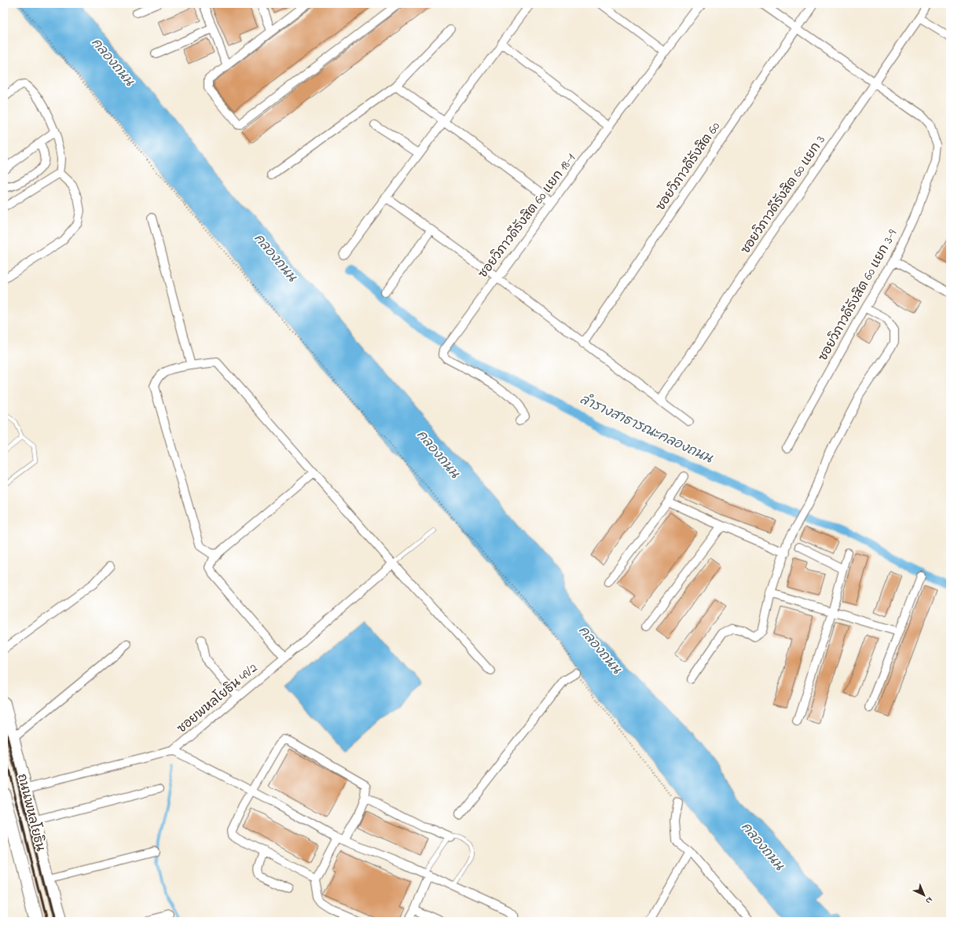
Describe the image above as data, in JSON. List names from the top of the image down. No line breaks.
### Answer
{"streets":{"main road":["ถนนพหลโยธิน"],"street":["ซอยวิภาวดีรังสิต 60","ซอยวิภาวดีรังสิต 60 แยก 3","ซอยวิภาวดีรังสิต 60 แยก 18-1","ซอยวิภาวดีรังสิต 60 แยก 3-9","ซอยพหลโยธิน 49/2"]},"crossings":[["ซอยวิภาวดีรังสิต 60","ซอยวิภาวดีรังสิต 60 แยก 3-9"],["ซอยวิภาวดีรังสิต 60 แยก 3","ซอยวิภาวดีรังสิต 60 แยก 3-9"],["ซอยพหลโยธิน 49/2","ถนนพหลโยธิน"]],"water":["คลองถนน","ลำรางสาธารณะคลองถนน"],"north":"bottom right"}
